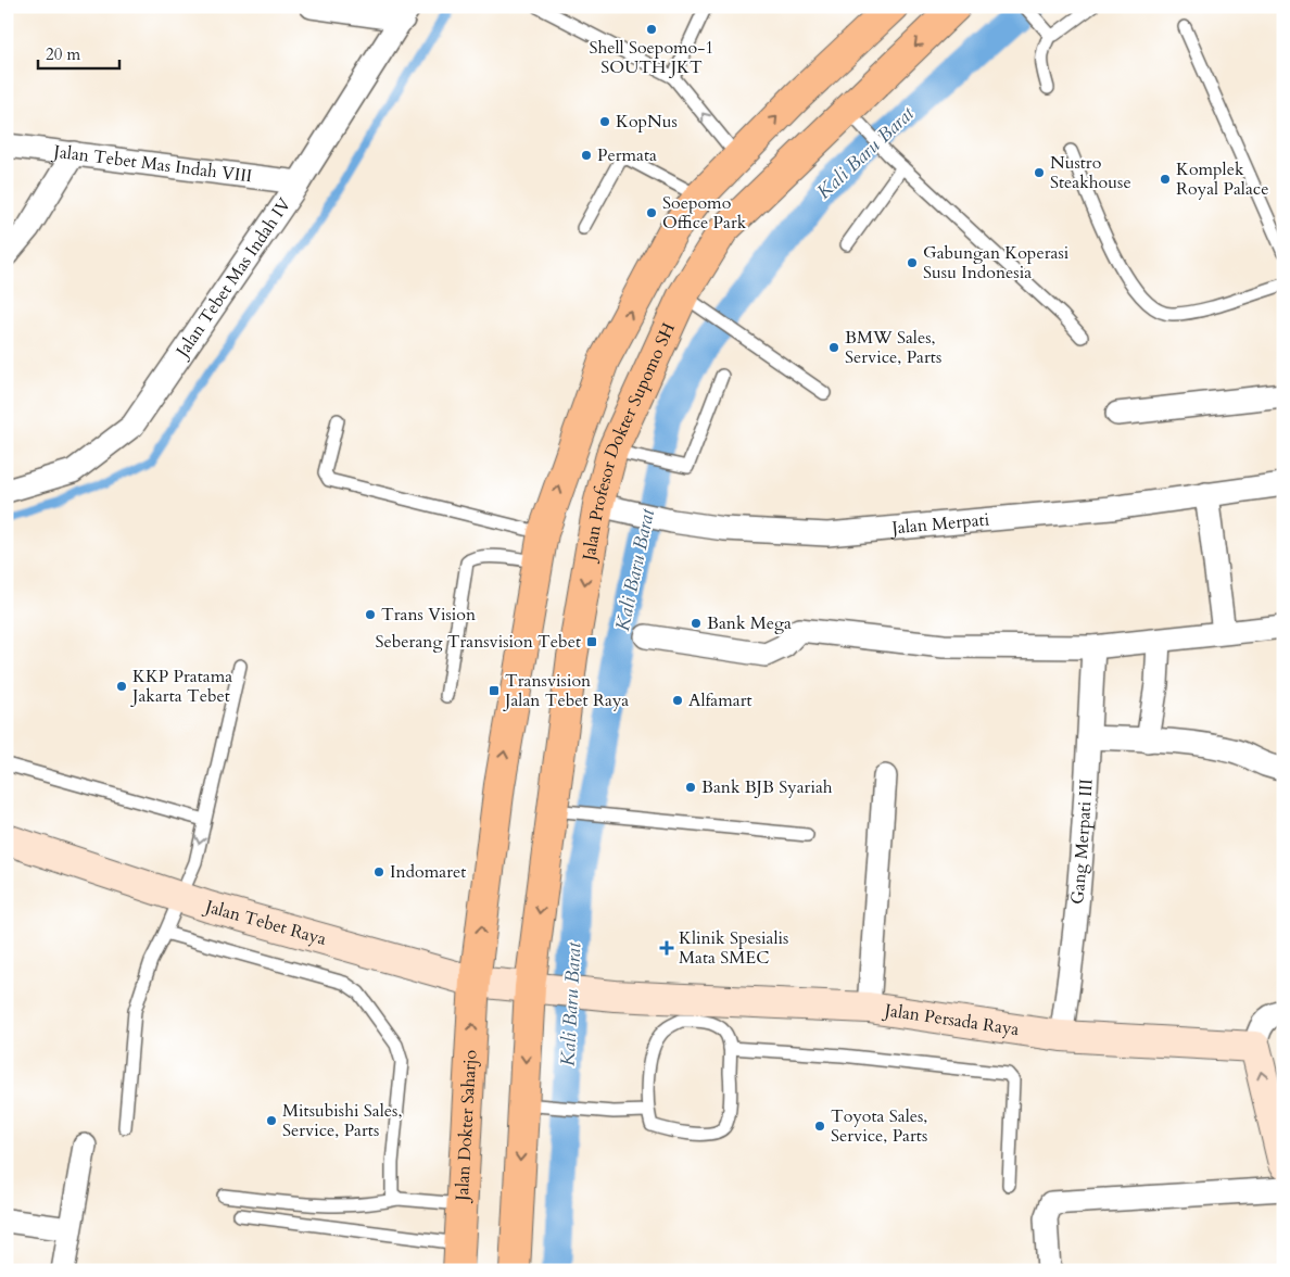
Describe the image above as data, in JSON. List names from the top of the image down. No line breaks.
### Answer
{"streets":{"main road":["Jalan Profesor Dokter Supomo SH","Jalan Dokter Saharjo"],"street":["Jalan Tebet Mas Indah VIII","Jalan Tebet Mas Indah IV","Jalan Merpati","Gang Merpati III","Jalan Tebet Raya","Jalan Persada Raya"]},"crossings":[["Jalan Tebet Mas Indah VIII","Jalan Tebet Mas Indah IV"],["Jalan Profesor Dokter Supomo SH","Jalan Merpati"],["Jalan Profesor Dokter Supomo SH","Jalan Tebet Raya"],["Jalan Profesor Dokter Supomo SH","Jalan Persada Raya"],["Gang Merpati III","Jalan Persada Raya"],["Jalan Tebet Raya","Jalan Persada Raya"],["Jalan Tebet Raya","Jalan Dokter Saharjo"]],"water":["Kali Baru Barat"],"places":{"other":["Shell Soepomo-1 SOUTH JKT","KopNus","Permata","Nustro Steakhouse","Komplek Royal Palace","Soepomo Office Park","Gabungan Koperasi Susu Indonesia","BMW Sales, Service, Parts","Trans Vision","Bank Mega","KKP Pratama Jakarta Tebet","Alfamart","Bank BJB Syariah","Indomaret","Mitsubishi Sales, Service, Parts","Toyota Sales, Service, Parts"],"transit":["Seberang Transvision Tebet","Transvision Jalan Tebet Raya"],"health":["Klinik Spesialis Mata SMEC"]},"scale_bar":"20 m"}
